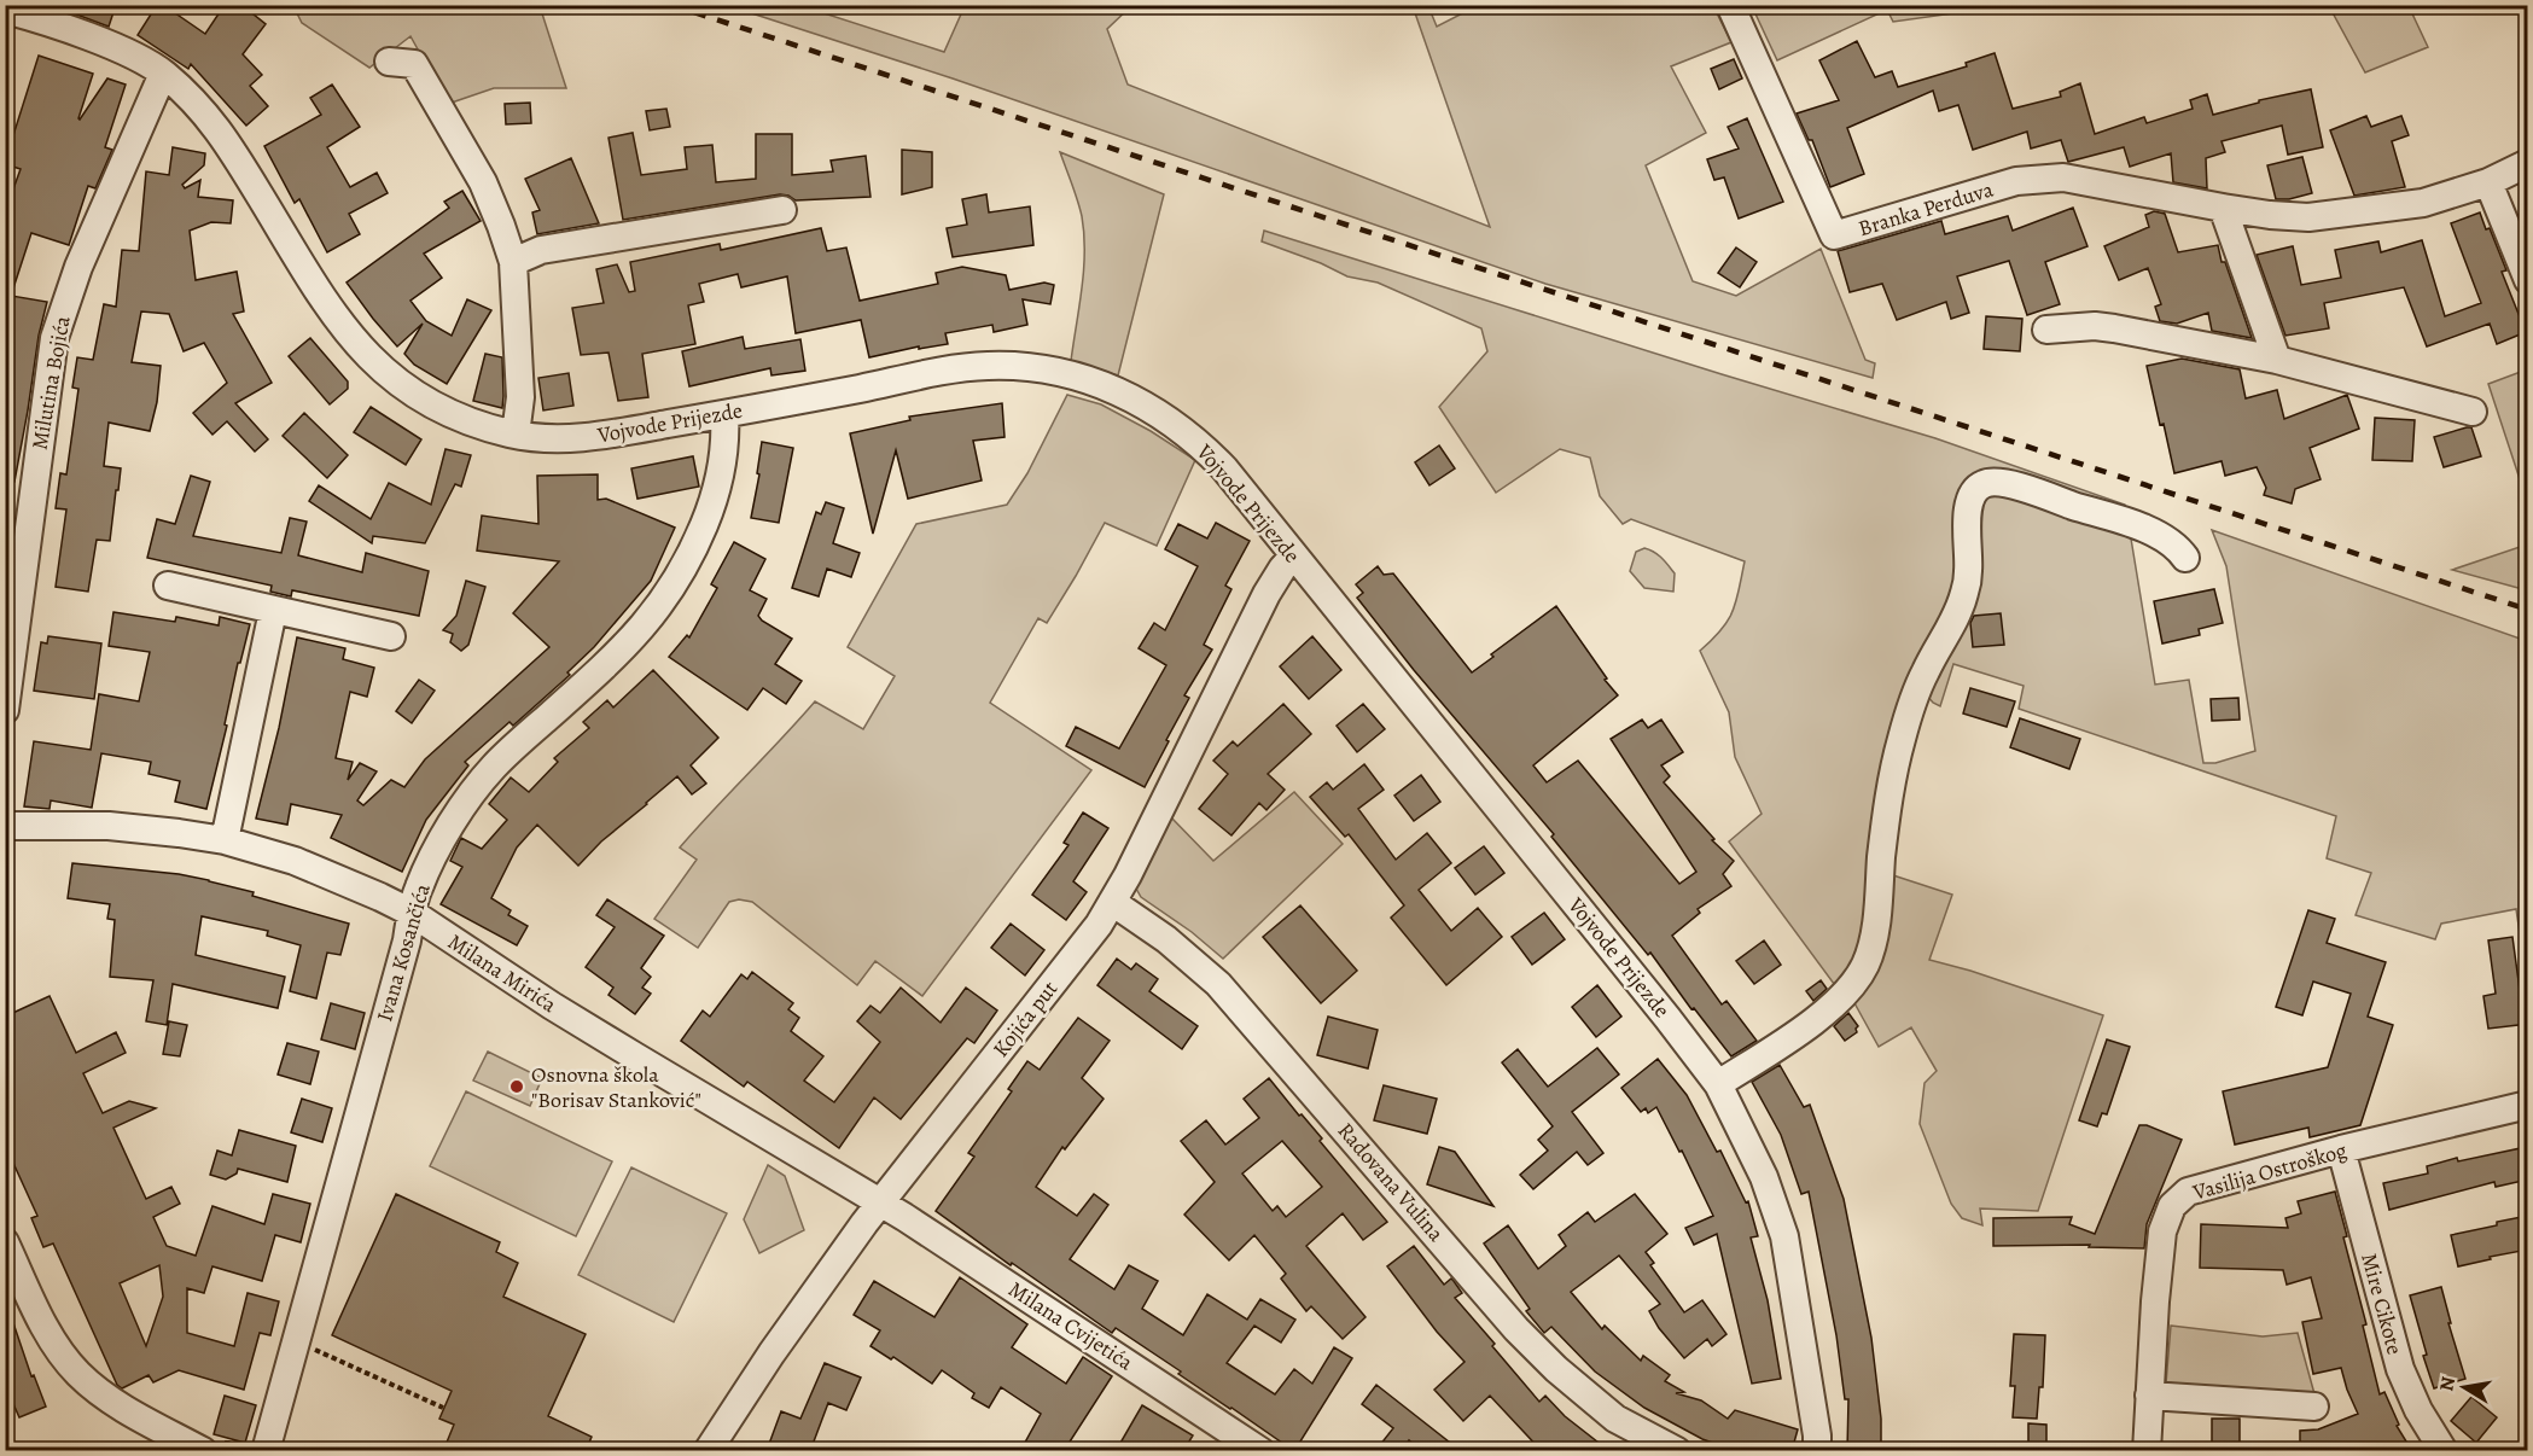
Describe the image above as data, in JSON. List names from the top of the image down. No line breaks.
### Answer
{"streets":{"street":["Branka Perduva","Milutina Bojića","Vojvode Prijezde","Ivana Kosančića","Milana Mirića","Kojića put","Vasilija Ostroškog","Radovana Vulina","Mire Cikote","Milana Cvijetića"]},"crossings":[["Milutina Bojića","Vojvode Prijezde"],["Vojvode Prijezde","Ivana Kosančića"],["Vojvode Prijezde","Kojića put"],["Ivana Kosančića","Milana Mirića"],["Milana Mirića","Kojića put"],["Milana Mirića","Milana Cvijetića"],["Kojića put","Radovana Vulina"],["Kojića put","Milana Cvijetića"],["Vasilija Ostroškog","Mire Cikote"]],"places":["Osnovna škola \"Borisav Stanković\""],"north":"left"}
